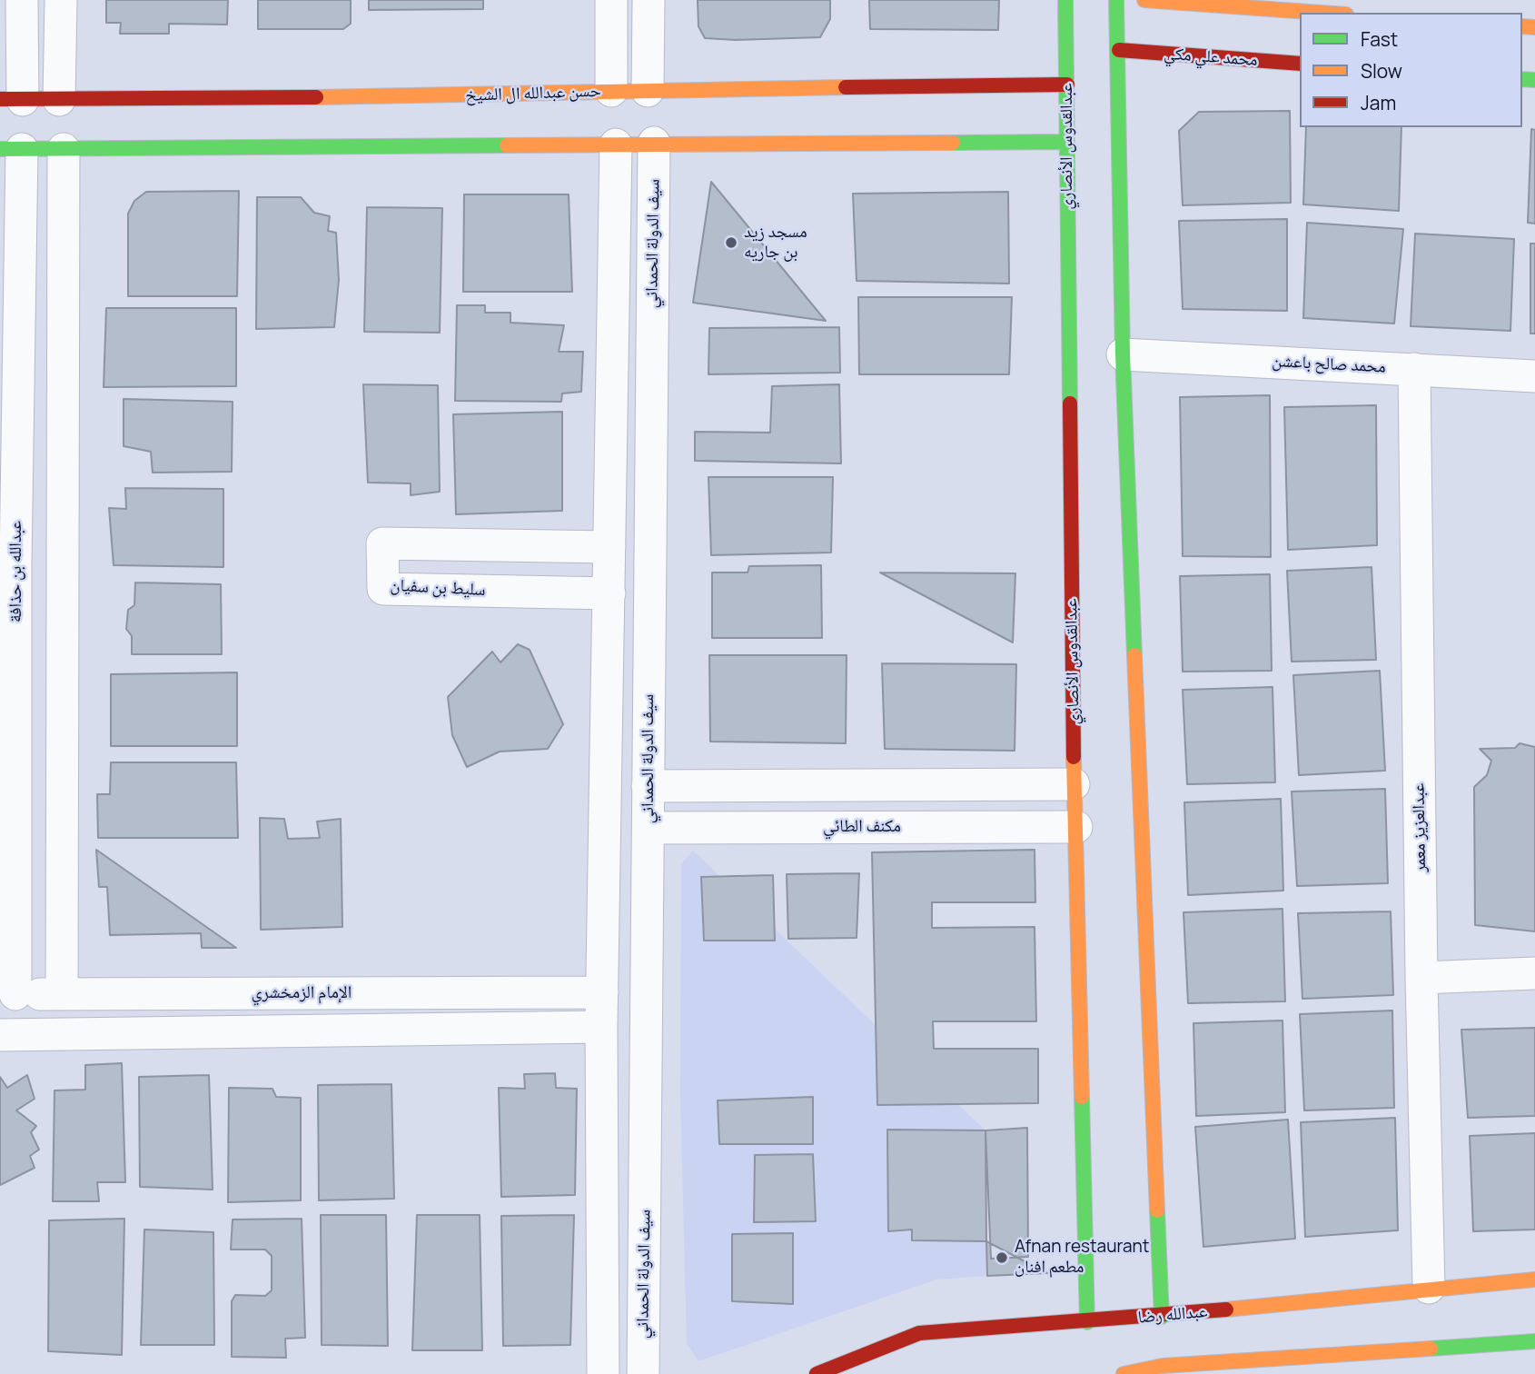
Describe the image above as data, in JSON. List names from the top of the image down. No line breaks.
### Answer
{"streets":{"street":["محمد علي مكي","حسن عبدالله ال الشيخ","عبدالقدوس الأنصاري","سيف الدولة الحمداني","محمد صالح باعشن","عبدالله بن حذافة","سليط بن سفيان","مكنف الطائي","عبدالعزيز معمر","الإمام الزمخشري","عبدالله رضا"]},"crossings":[["حسن عبدالله ال الشيخ","عبدالقدوس الأنصاري"],["عبدالقدوس الأنصاري","مكنف الطائي"],["عبدالقدوس الأنصاري","عبدالله رضا"],["سيف الدولة الحمداني","مكنف الطائي"],["محمد صالح باعشن","عبدالعزيز معمر"],["عبدالله بن حذافة","الإمام الزمخشري"],["عبدالعزيز معمر","عبدالله رضا"]],"places":["مسجد زيد بن جاريه","Afnan restaurant مطعم افنان"],"legend":["Fast","Slow","Jam"]}
